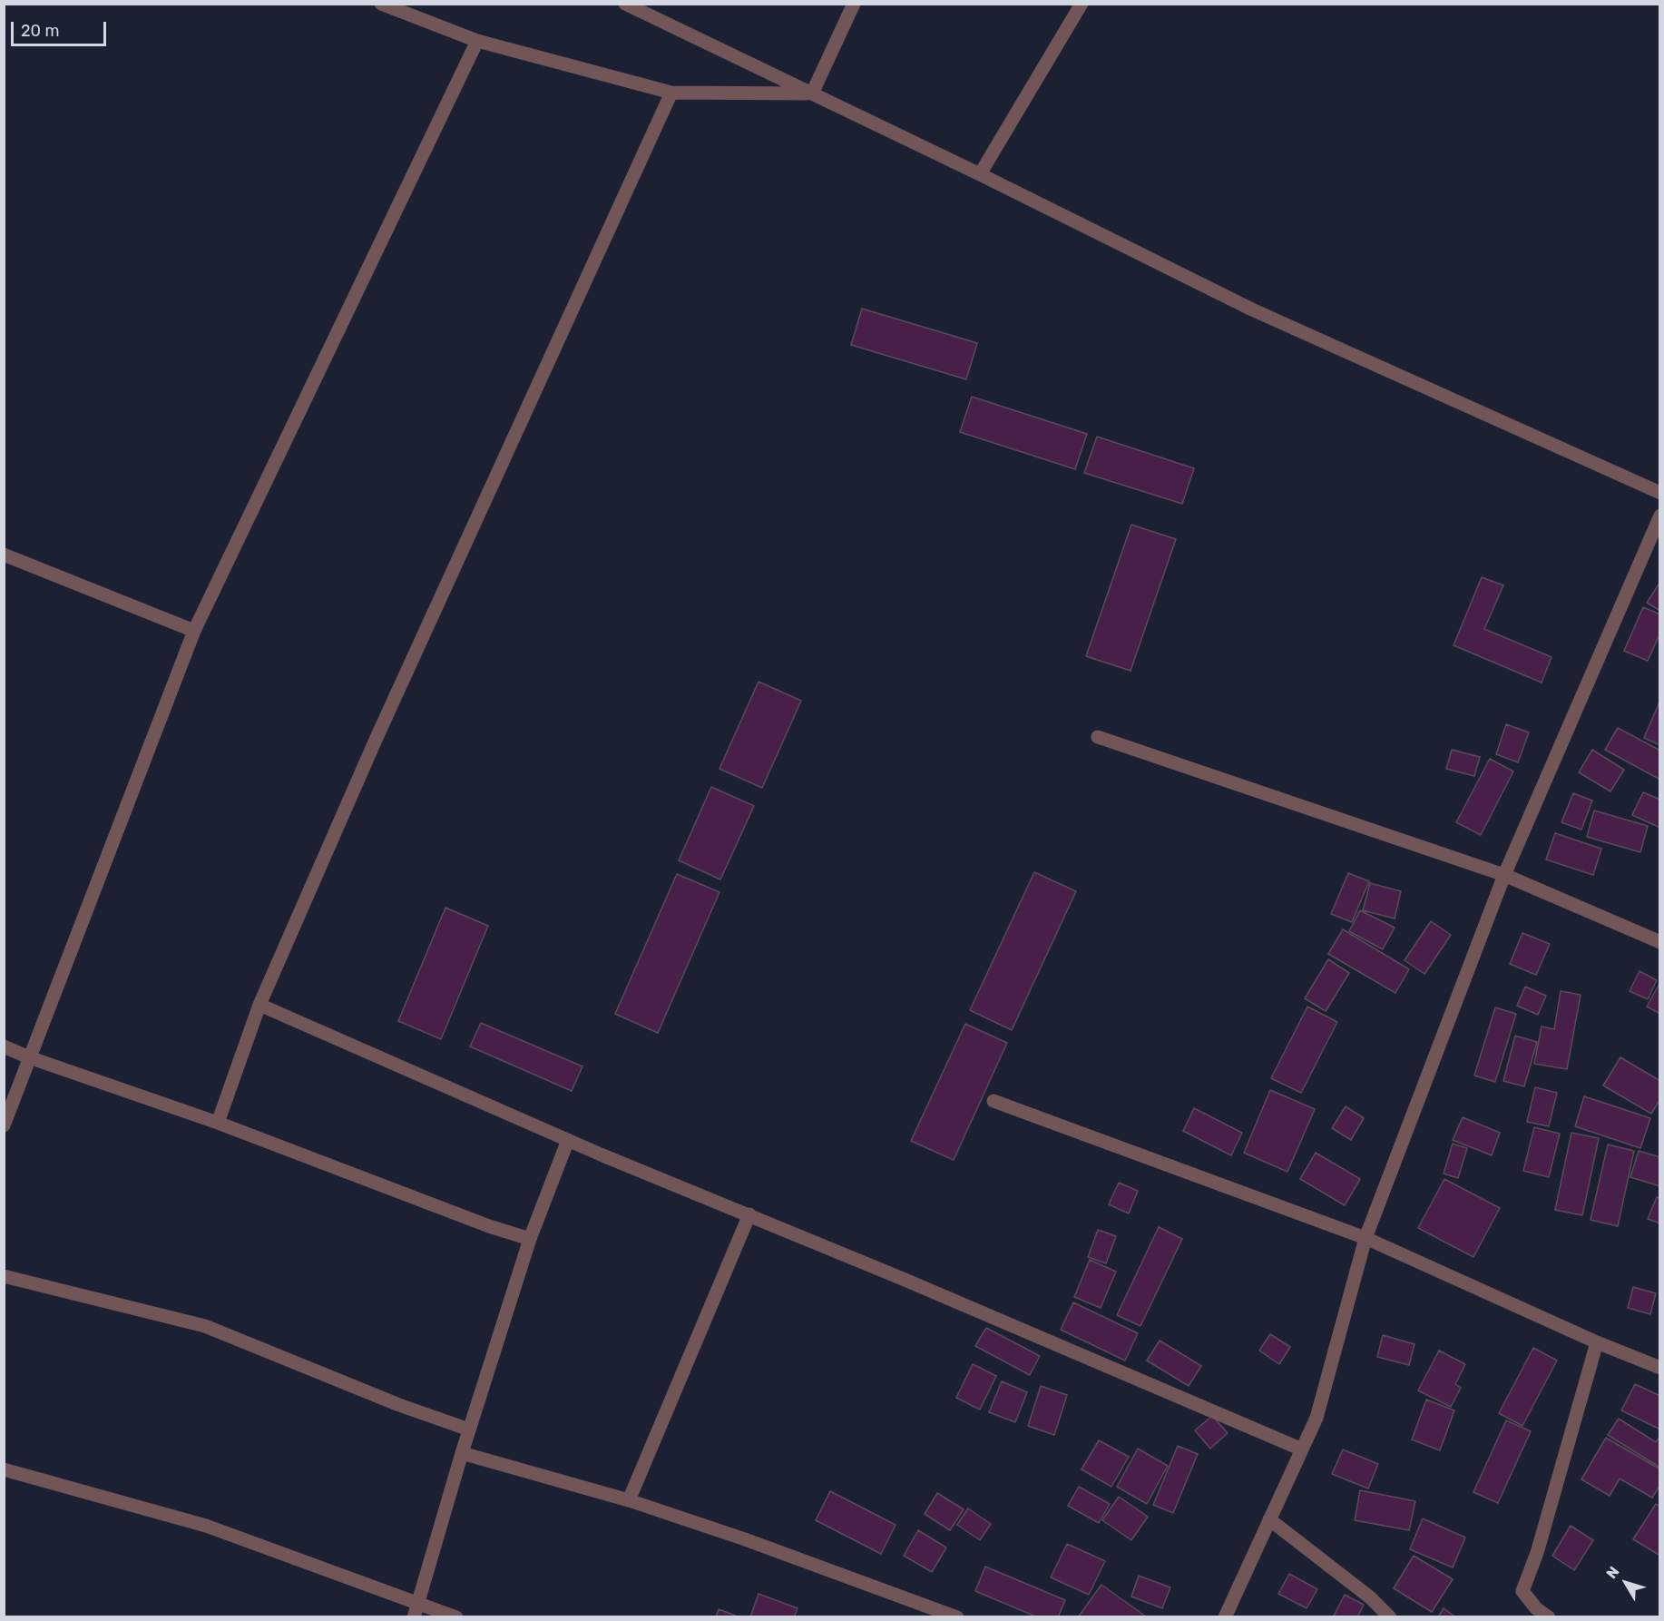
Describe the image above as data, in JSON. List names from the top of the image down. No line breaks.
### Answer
{"scale_bar":"20 m","north":"top left"}
